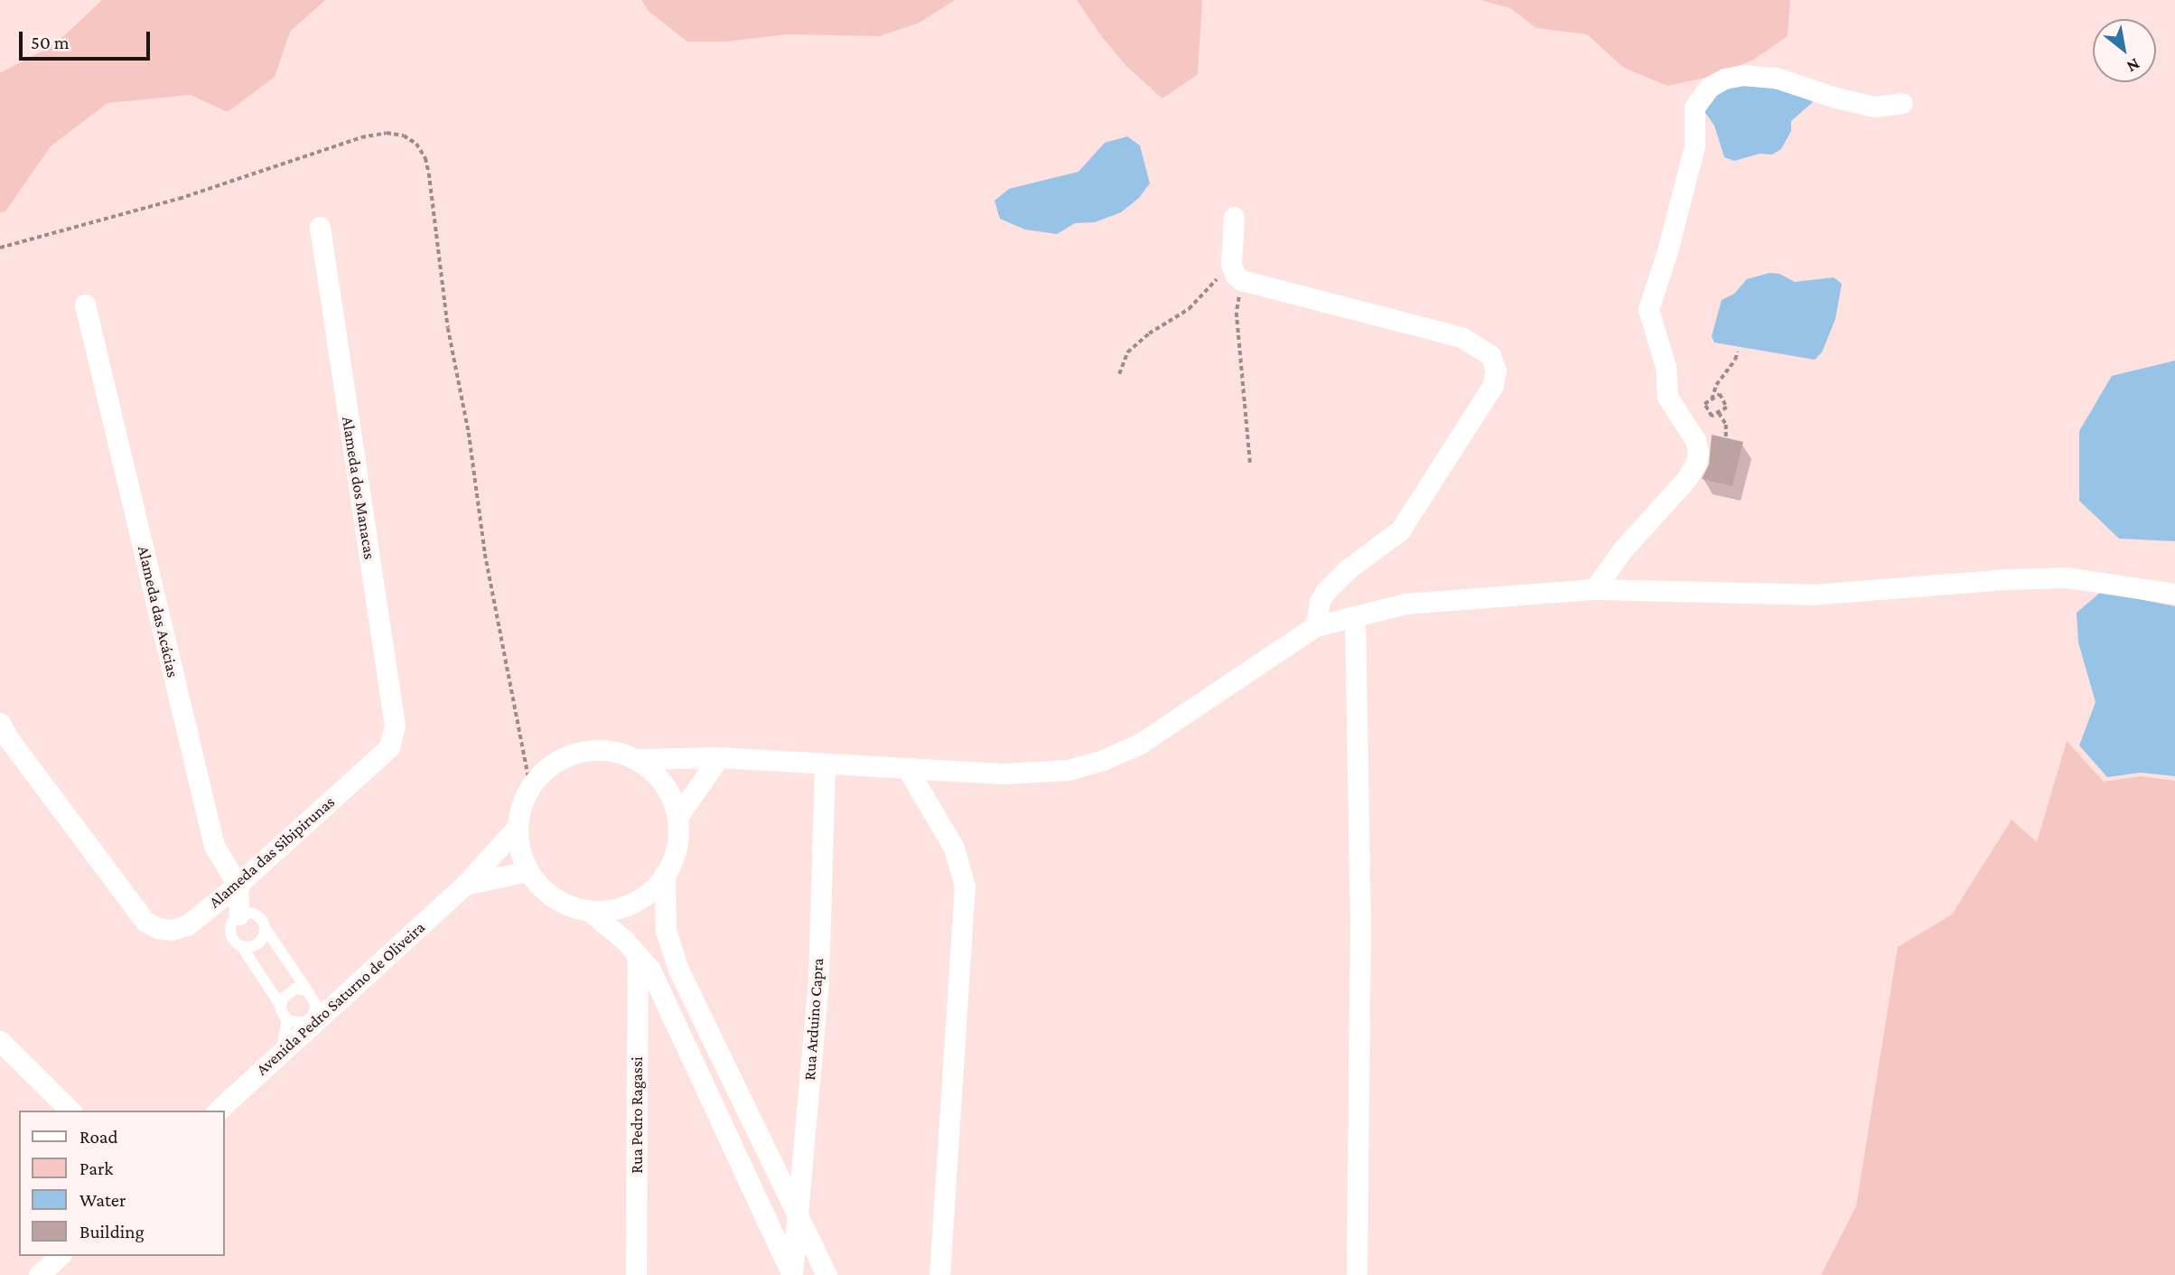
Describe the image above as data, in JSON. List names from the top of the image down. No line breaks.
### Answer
{"streets":{"street":["Alameda dos Manacas","Alameda das Acácias","Alameda das Sibipirunas","Avenida Pedro Saturno de Oliveira","Rua Arduino Capra","Rua Pedro Ragassi"]},"crossings":[["Alameda dos Manacas","Alameda das Sibipirunas"],["Alameda das Acácias","Alameda das Sibipirunas"]],"legend":["Road","Park","Water","Building"],"scale_bar":"50 m","north":"bottom right"}
